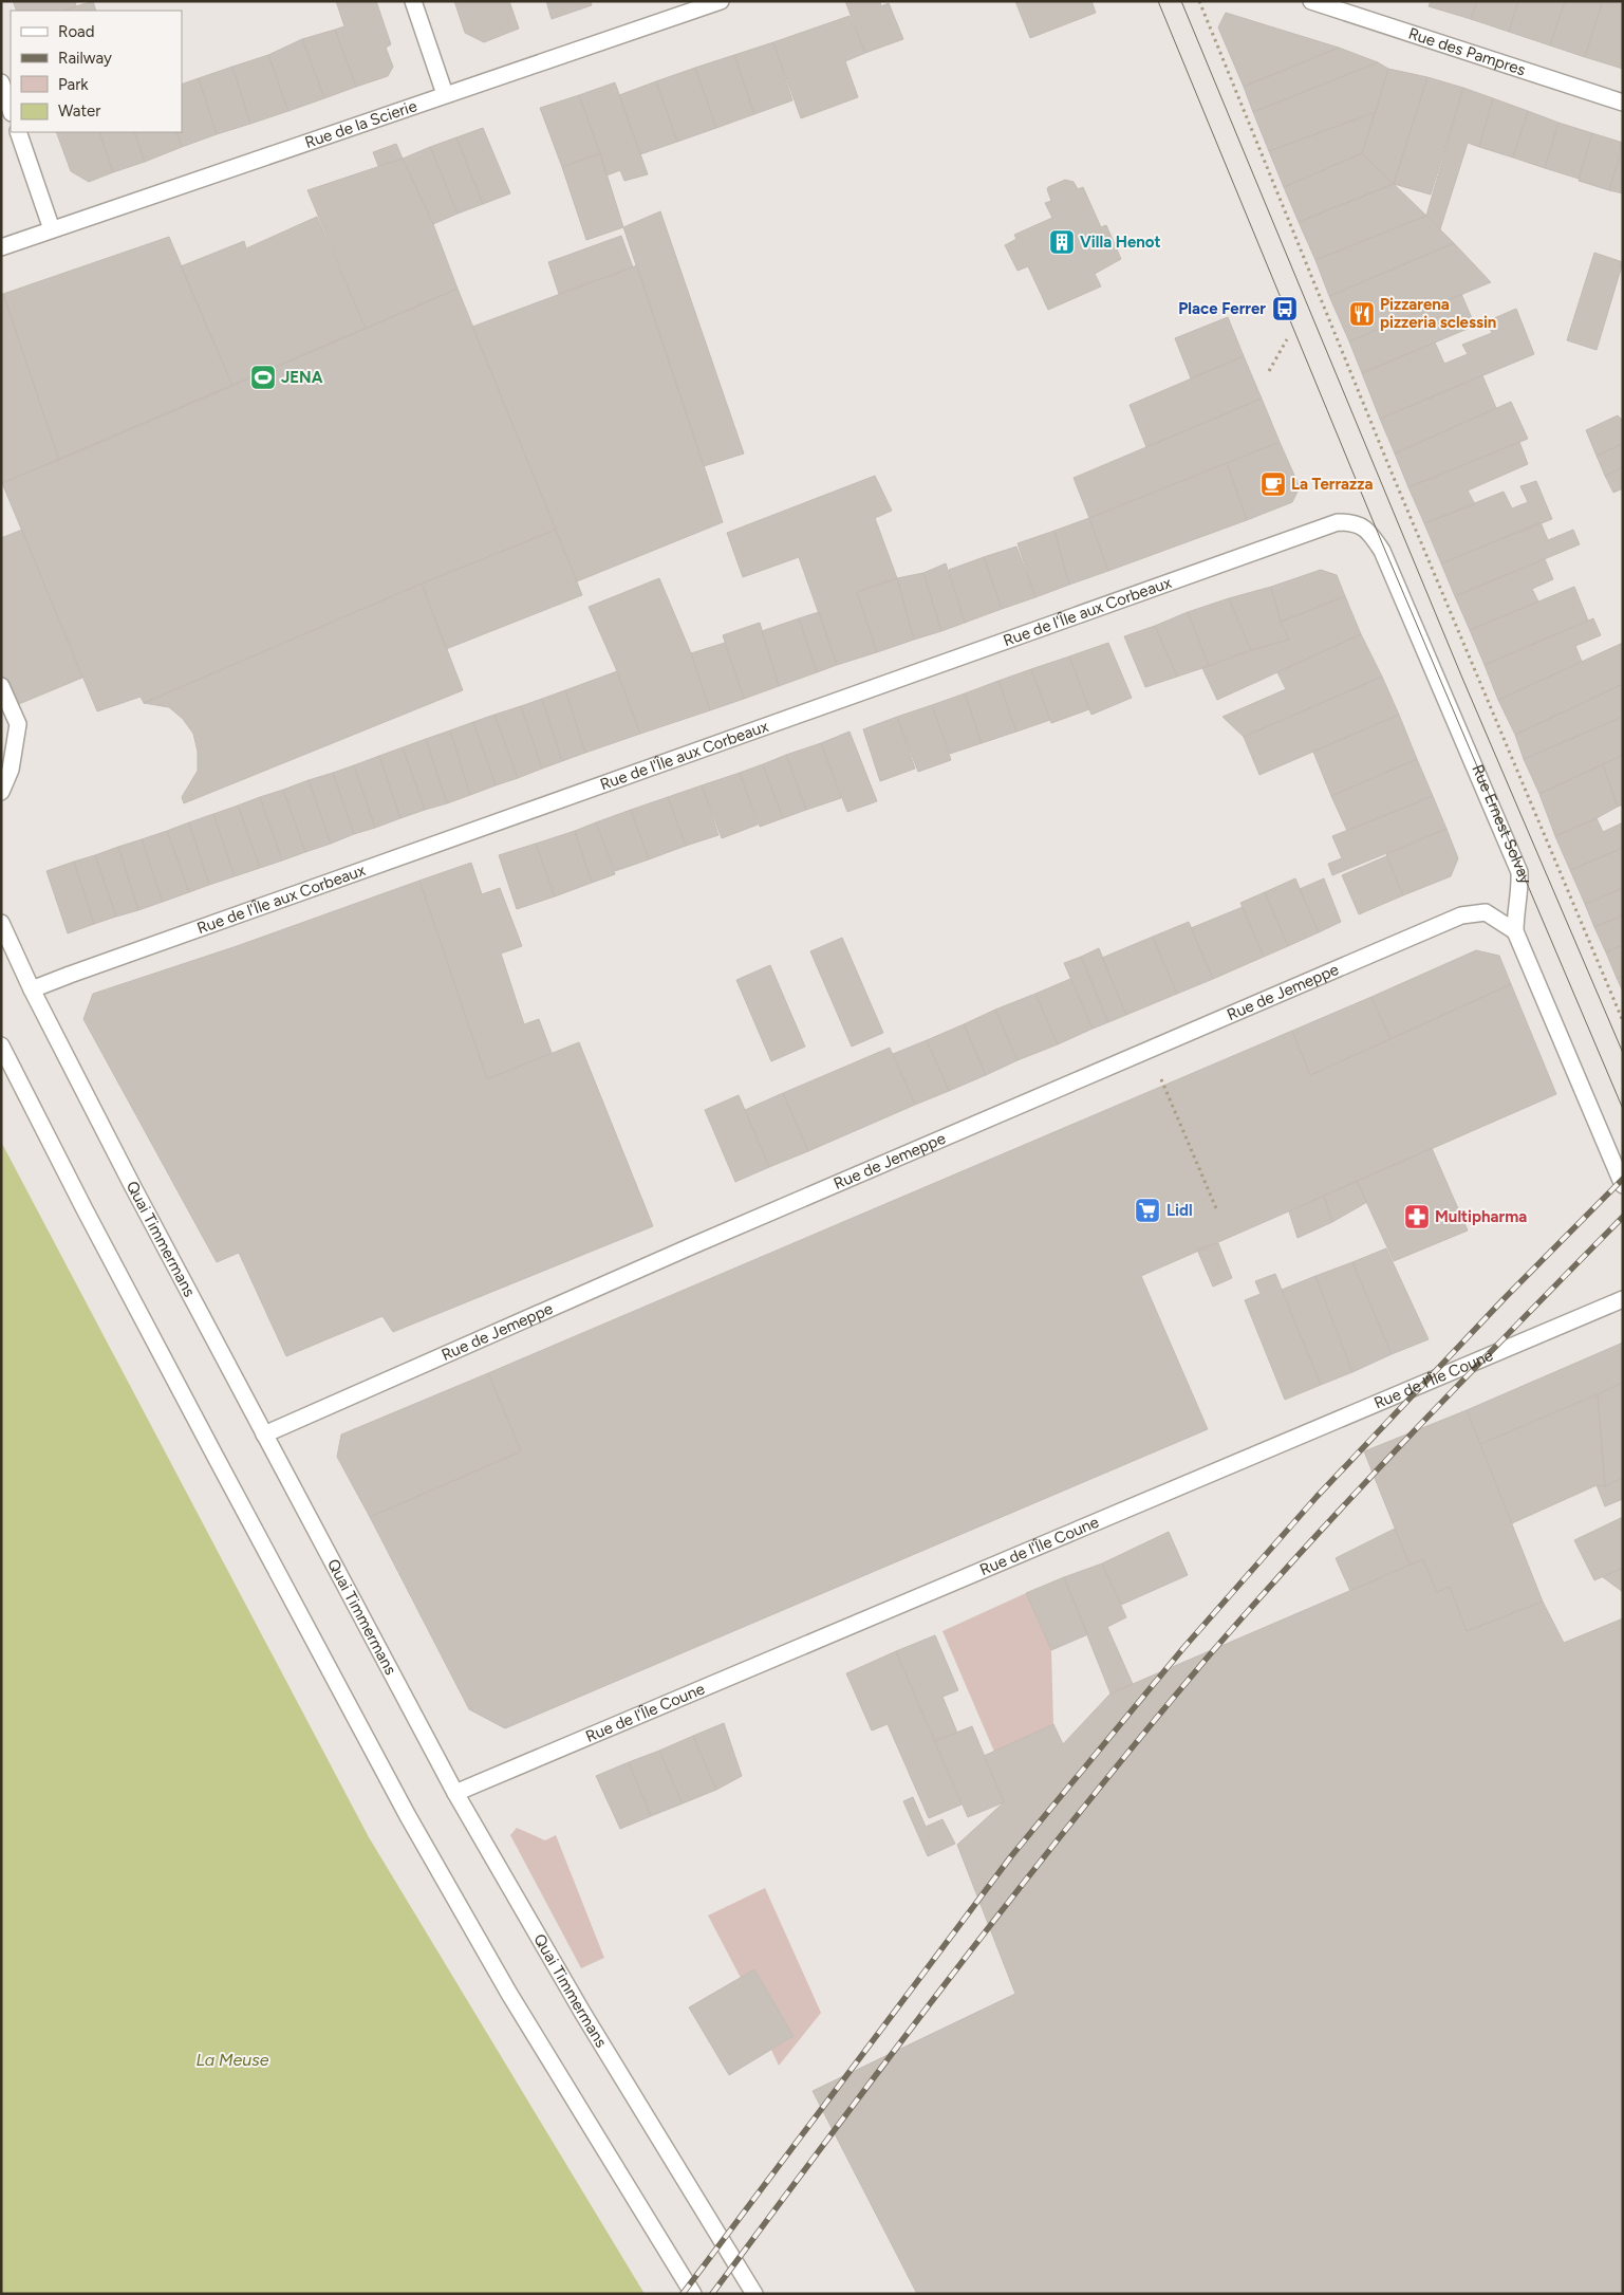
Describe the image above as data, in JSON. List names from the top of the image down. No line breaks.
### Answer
{"streets":{"street":["Rue des Pampres","Rue de la Scierie","Rue de l'Île aux Corbeaux","Rue Ernest Solvay","Rue de Jemeppe","Quai Timmermans","Rue de l'Île Coune"]},"crossings":[["Rue de l'Île aux Corbeaux","Rue Ernest Solvay"],["Rue de l'Île aux Corbeaux","Quai Timmermans"],["Rue Ernest Solvay","Rue de Jemeppe"],["Rue de Jemeppe","Quai Timmermans"],["Quai Timmermans","Rue de l'Île Coune"]],"water":["La Meuse"],"places":{"building":["Villa Henot"],"bus stop":["Place Ferrer"],"restaurant":["Pizzarena pizzeria sclessin"],"sports":["JENA"],"cafe":["La Terrazza"],"supermarket":["Lidl"],"pharmacy":["Multipharma"]},"legend":["Road","Railway","Park","Water"]}
